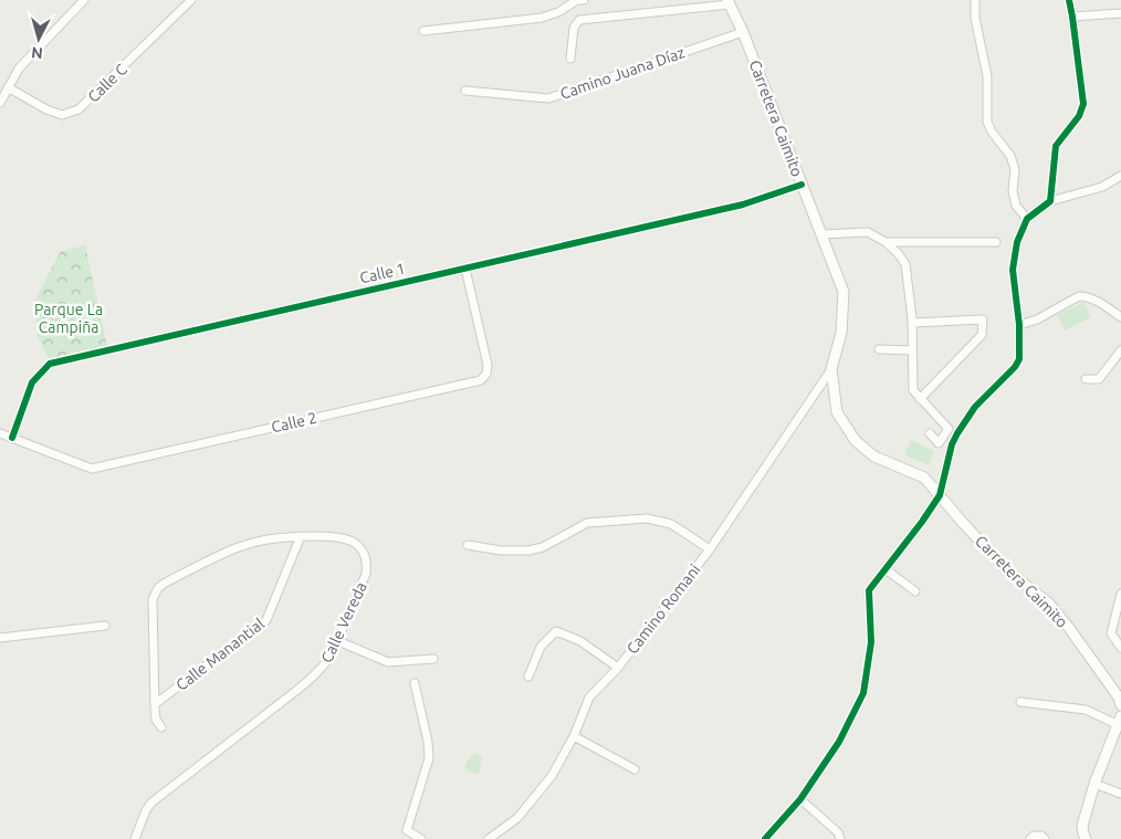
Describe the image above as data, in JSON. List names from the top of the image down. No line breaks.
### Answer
{"streets":{"street":["Camino Juana Díaz","Calle C","Carretera Caimito","Calle 1","Calle 2","Camino Romani","Calle Vereda","Calle Manantial"]},"crossings":[["Camino Juana Díaz","Carretera Caimito"],["Carretera Caimito","Calle 1"],["Carretera Caimito","Camino Romani"],["Calle 1","Calle 2"],["Calle Vereda","Calle Manantial"]],"parks":["Parque La Campiña"],"north":"bottom"}
